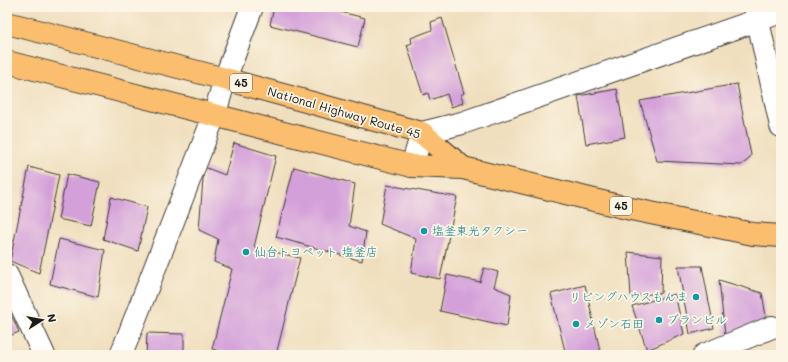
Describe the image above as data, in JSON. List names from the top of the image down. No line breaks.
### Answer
{"streets":{"highway":["45","National Highway Route 45"]},"places":["塩釜東光タクシー","仙台トヨペット 塩釜店","リビングハウスもんま","ブランビル","メゾン石田"],"north":"right"}
